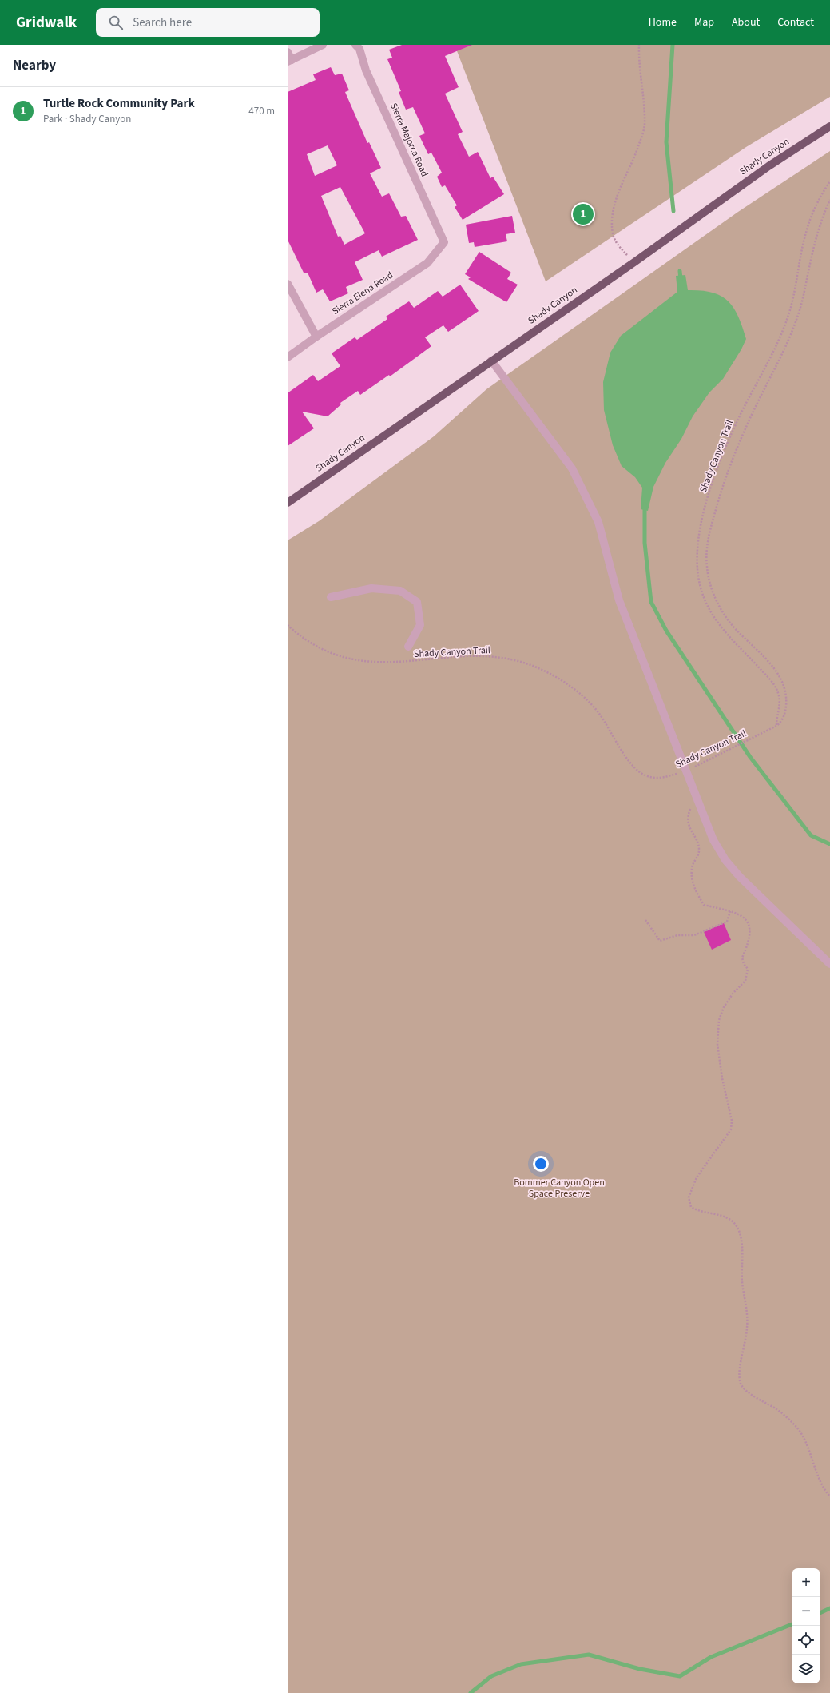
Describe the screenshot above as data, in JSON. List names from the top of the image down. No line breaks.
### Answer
{"streets":{"main road":["Shady Canyon"],"street":["Sierra Majorca Road","Sierra Elena Road"],"path":["Shady Canyon Trail"]},"crossings":[["Sierra Majorca Road","Sierra Elena Road"]],"parks":["Bommer Canyon Open Space Preserve"],"page":{"header":"Gridwalk","search":"Search here","nav":["Home","Map","About","Contact"],"heading":"Nearby","list":[{"mark":"1","name":"Turtle Rock Community Park","note":"Park · Shady Canyon","value":"470 m"}],"pins":"1","map_buttons":["+","−"]}}
